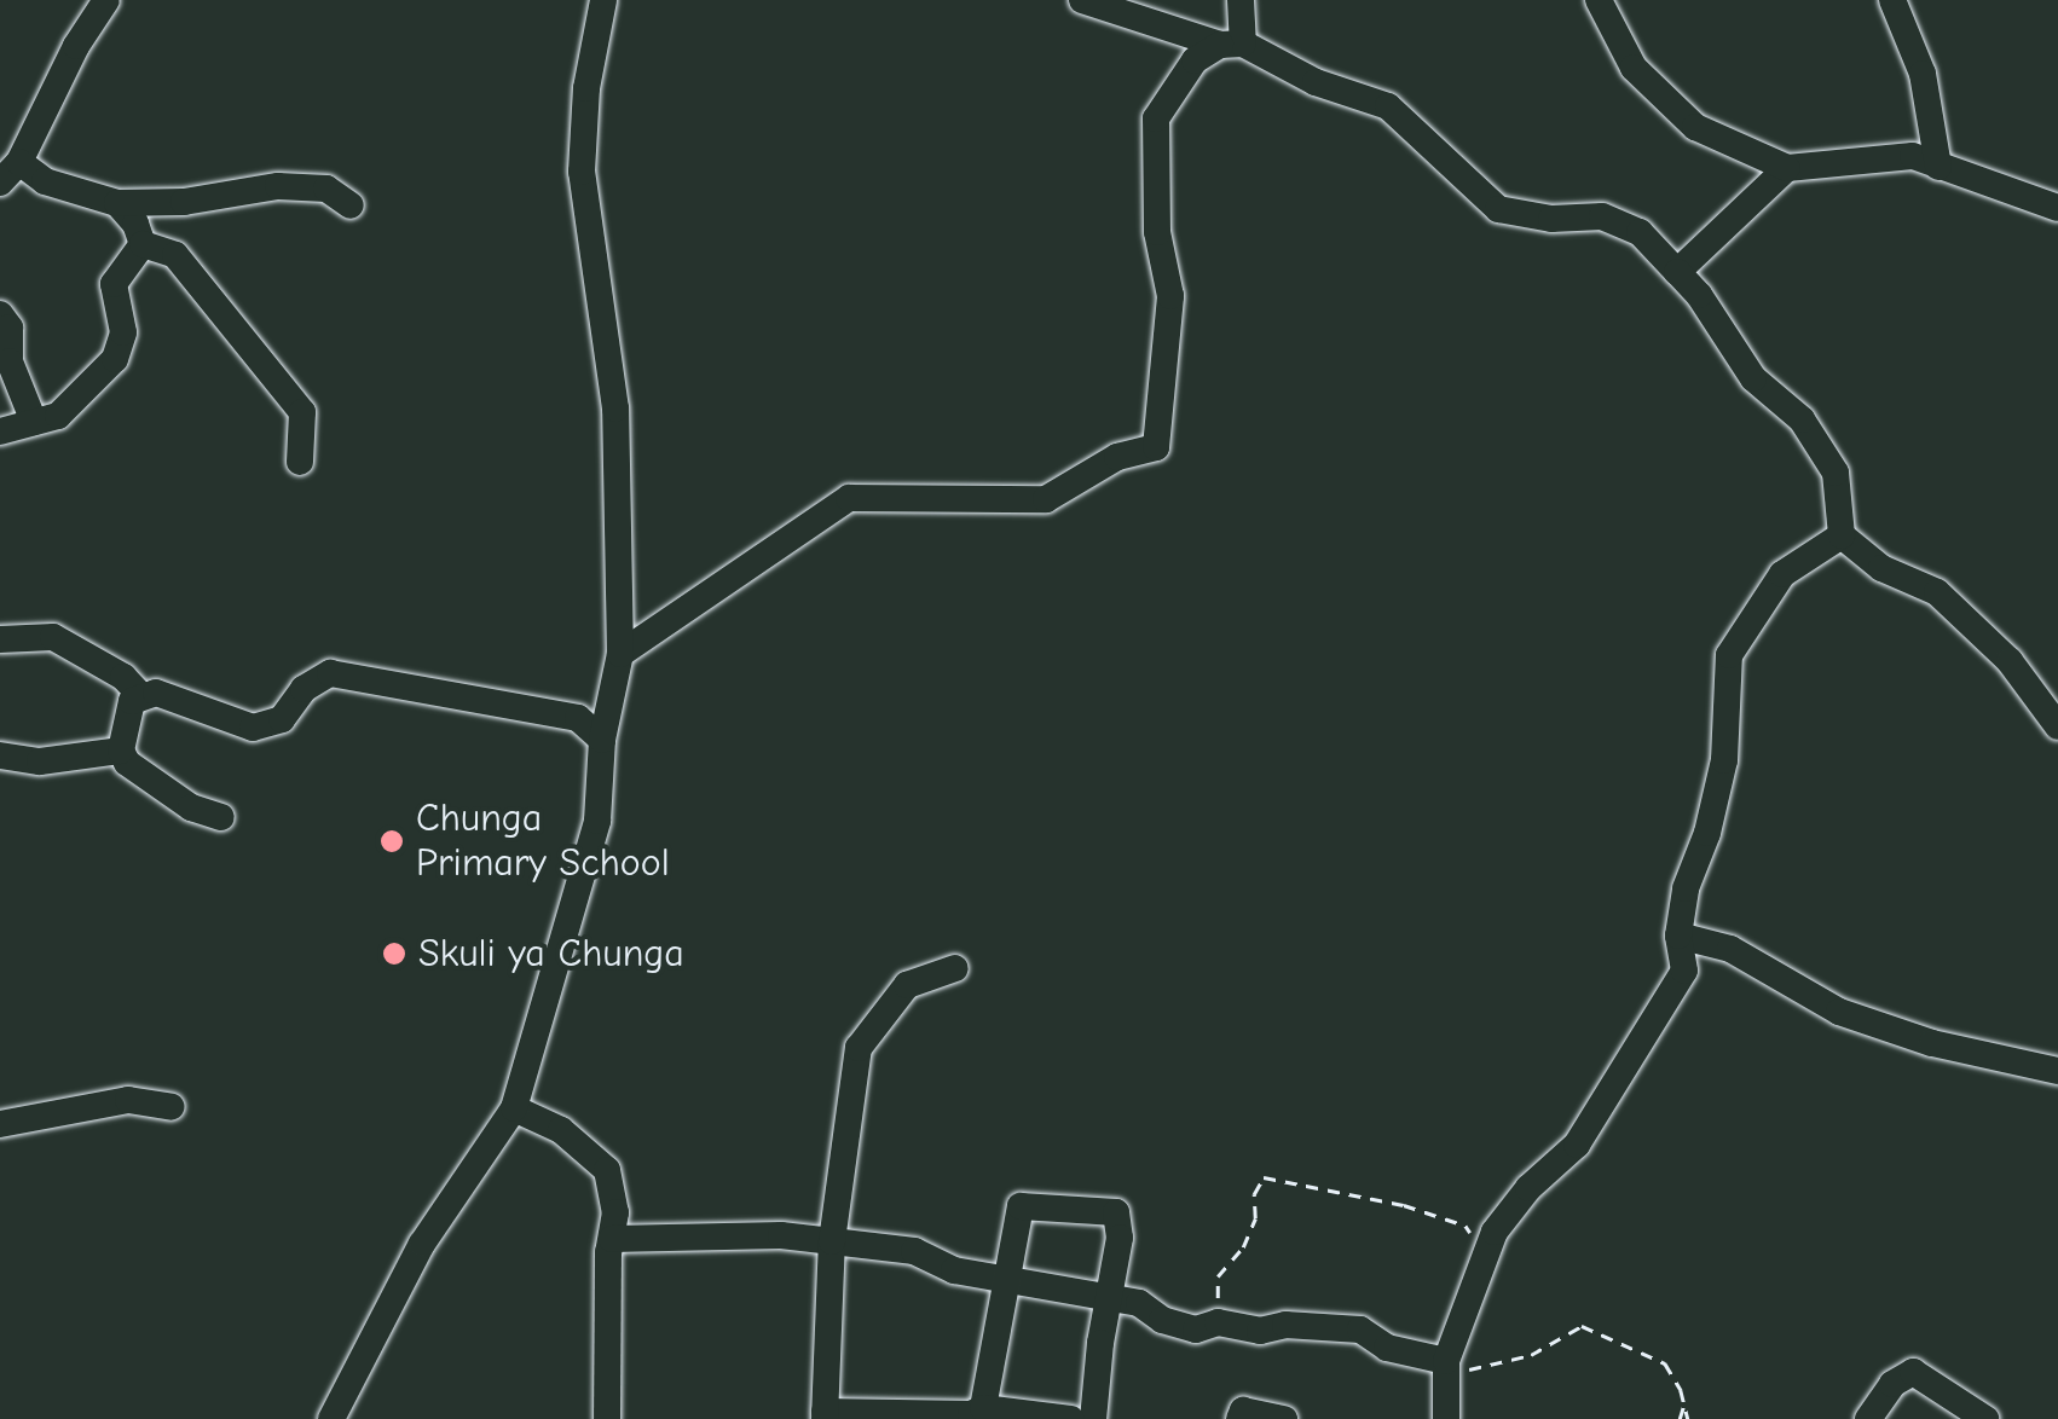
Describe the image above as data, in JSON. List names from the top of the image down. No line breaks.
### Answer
{"places":["Chunga Primary School","Skuli ya Chunga"]}
